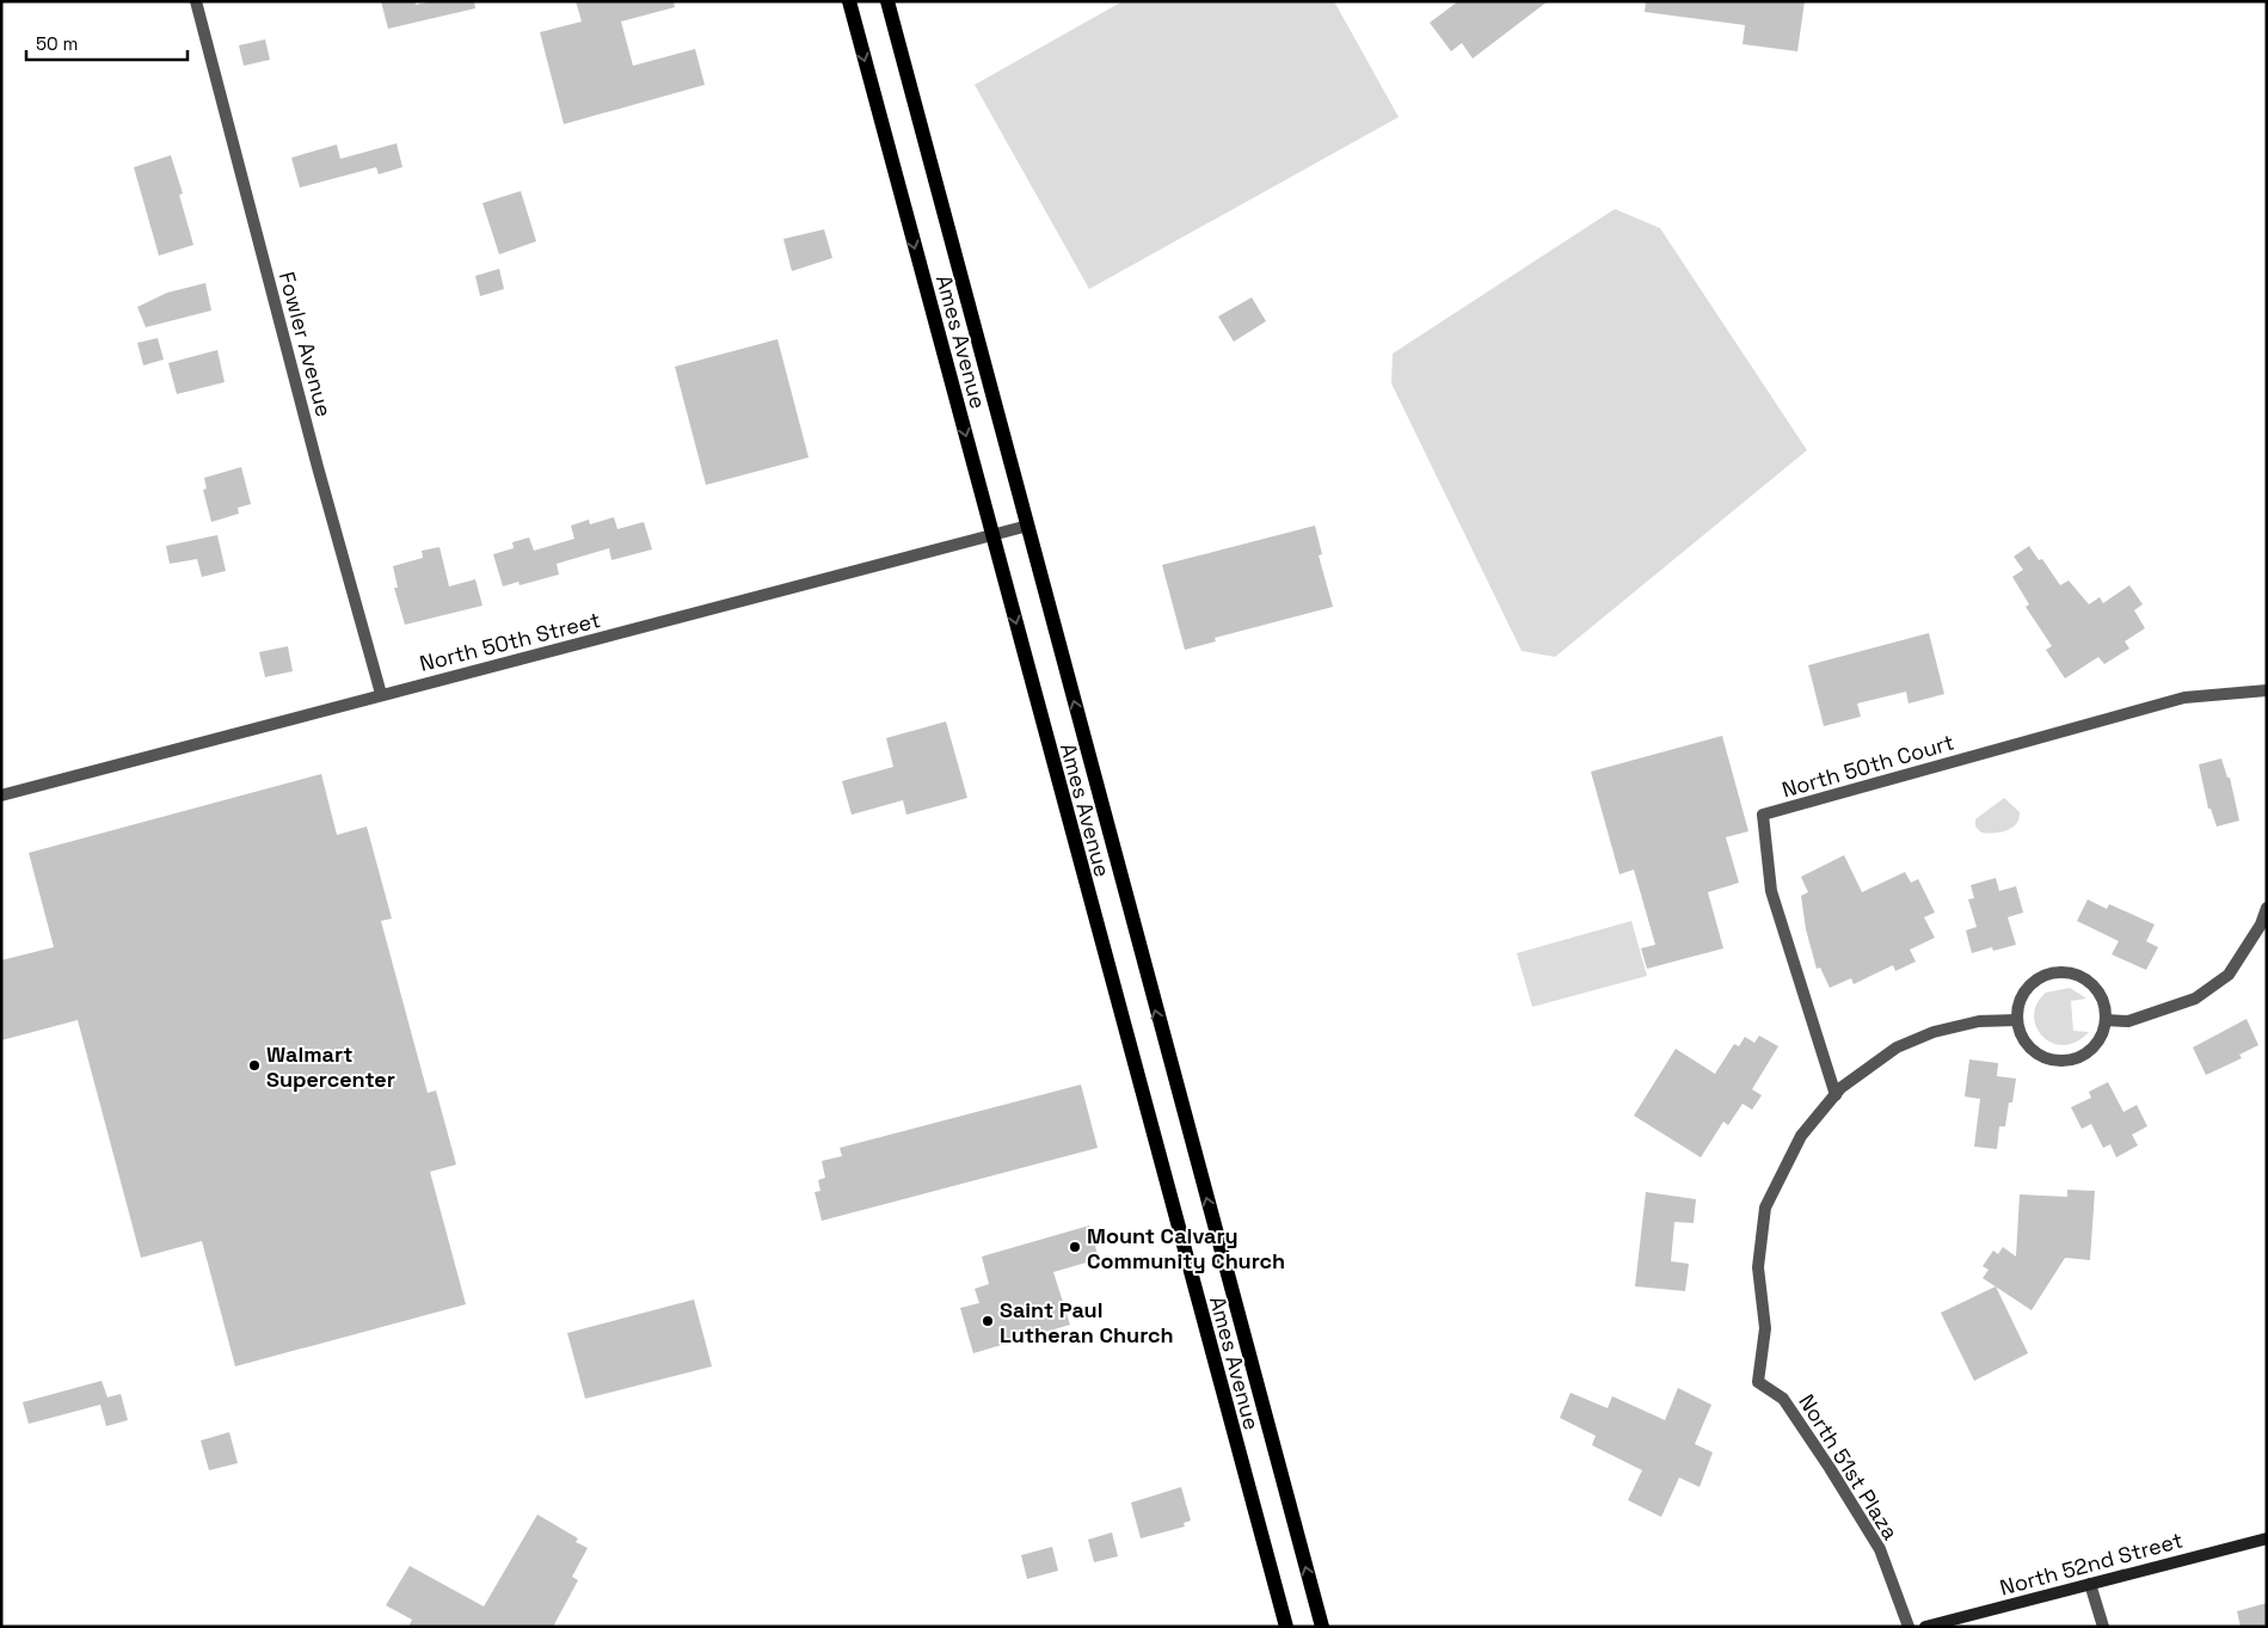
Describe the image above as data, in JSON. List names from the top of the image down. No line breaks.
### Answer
{"streets":{"main road":["Ames Avenue","North 52nd Street"],"street":["Fowler Avenue","North 50th Street","North 50th Court","North 51st Plaza"]},"crossings":[["Ames Avenue","North 50th Street"],["Fowler Avenue","North 50th Street"],["North 50th Court","North 51st Plaza"]],"places":["Walmart Supercenter","Mount Calvary Community Church","Saint Paul Lutheran Church"],"scale_bar":"50 m"}
